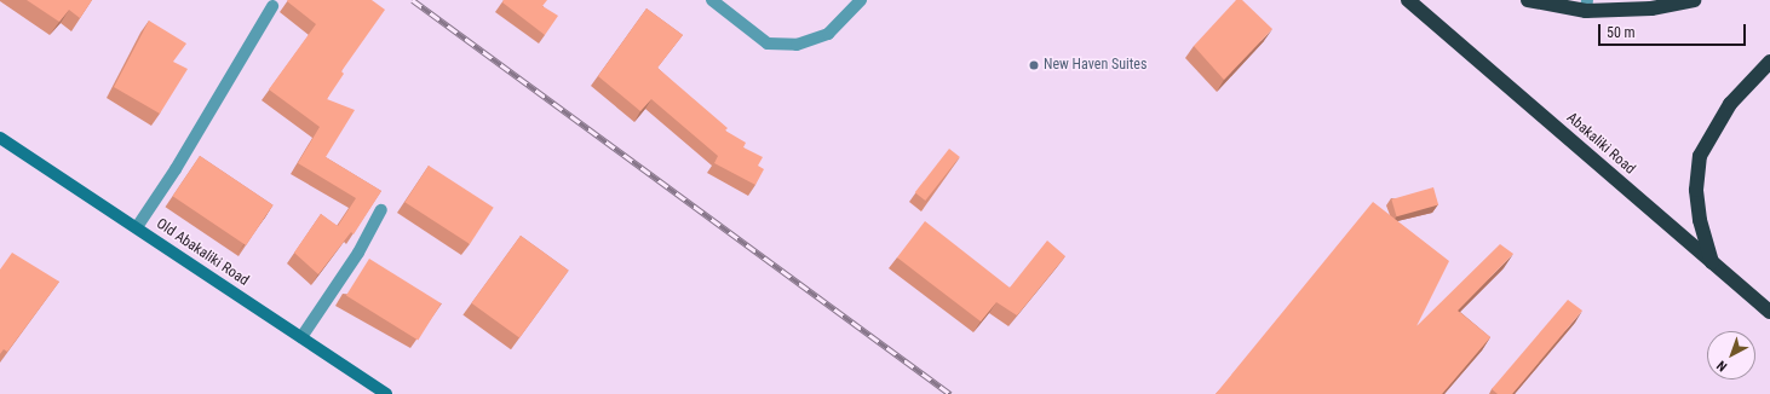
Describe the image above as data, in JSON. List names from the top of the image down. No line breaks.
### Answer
{"streets":{"highway":["Abakaliki Road"],"main road":["Old Abakaliki Road"]},"places":["New Haven Suites"],"scale_bar":"50 m","north":"bottom left"}
